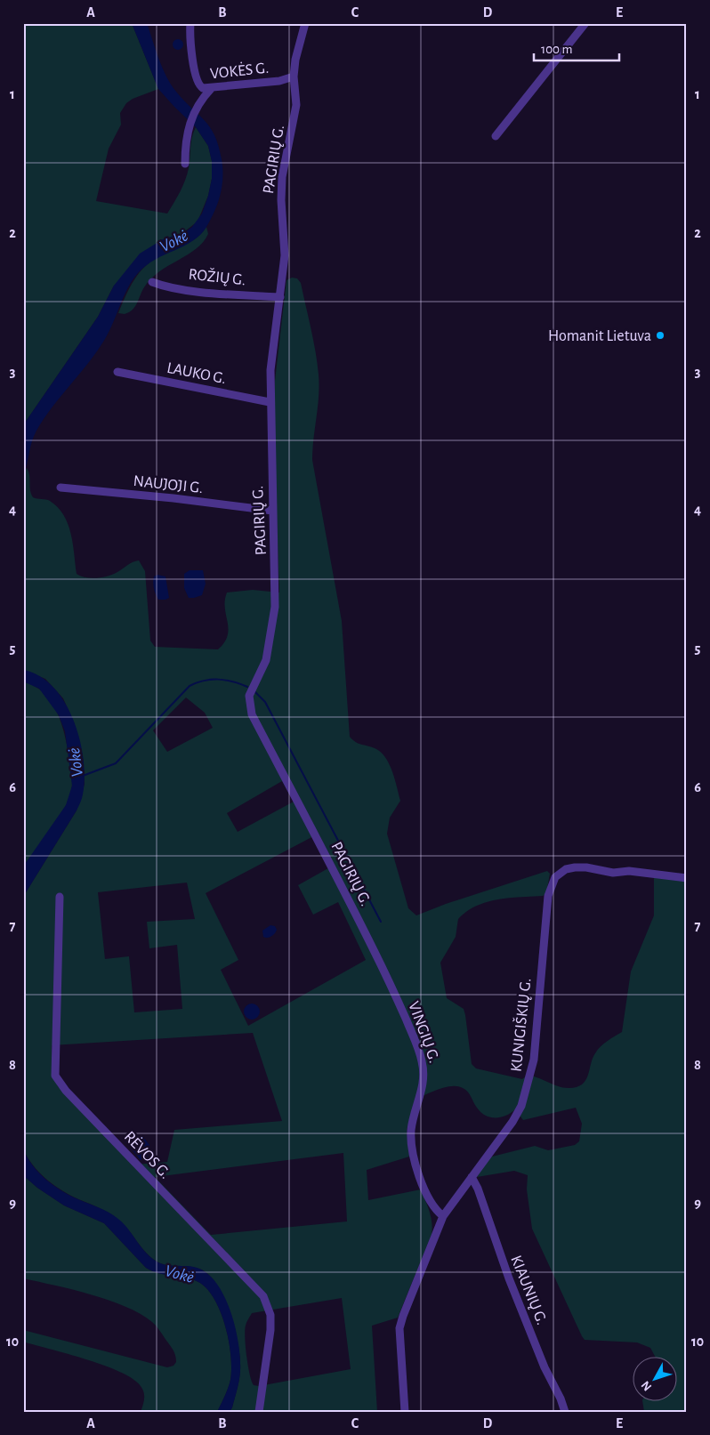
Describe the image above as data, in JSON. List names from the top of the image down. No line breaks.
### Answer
{"streets":{"street":["VOKĖS G.","PAGIRIŲ G.","ROŽIŲ G.","LAUKO G.","NAUJOJI G.","KUNIGIŠKIŲ G.","VINGIŲ G.","RĖVOS G.","KIAUNIŲ G."]},"crossings":[["VOKĖS G.","PAGIRIŲ G."],["PAGIRIŲ G.","ROŽIŲ G."],["PAGIRIŲ G.","LAUKO G."],["PAGIRIŲ G.","NAUJOJI G."],["PAGIRIŲ G.","VINGIŲ G."],["KUNIGIŠKIŲ G.","VINGIŲ G."],["KUNIGIŠKIŲ G.","KIAUNIŲ G."]],"water":["Vokė"],"places":["Homanit Lietuva"],"scale_bar":"100 m","north":"bottom left","grid":{"columns":["A","B","C","D","E"],"rows":["1","2","3","4","5","6","7","8","9","10"]}}
